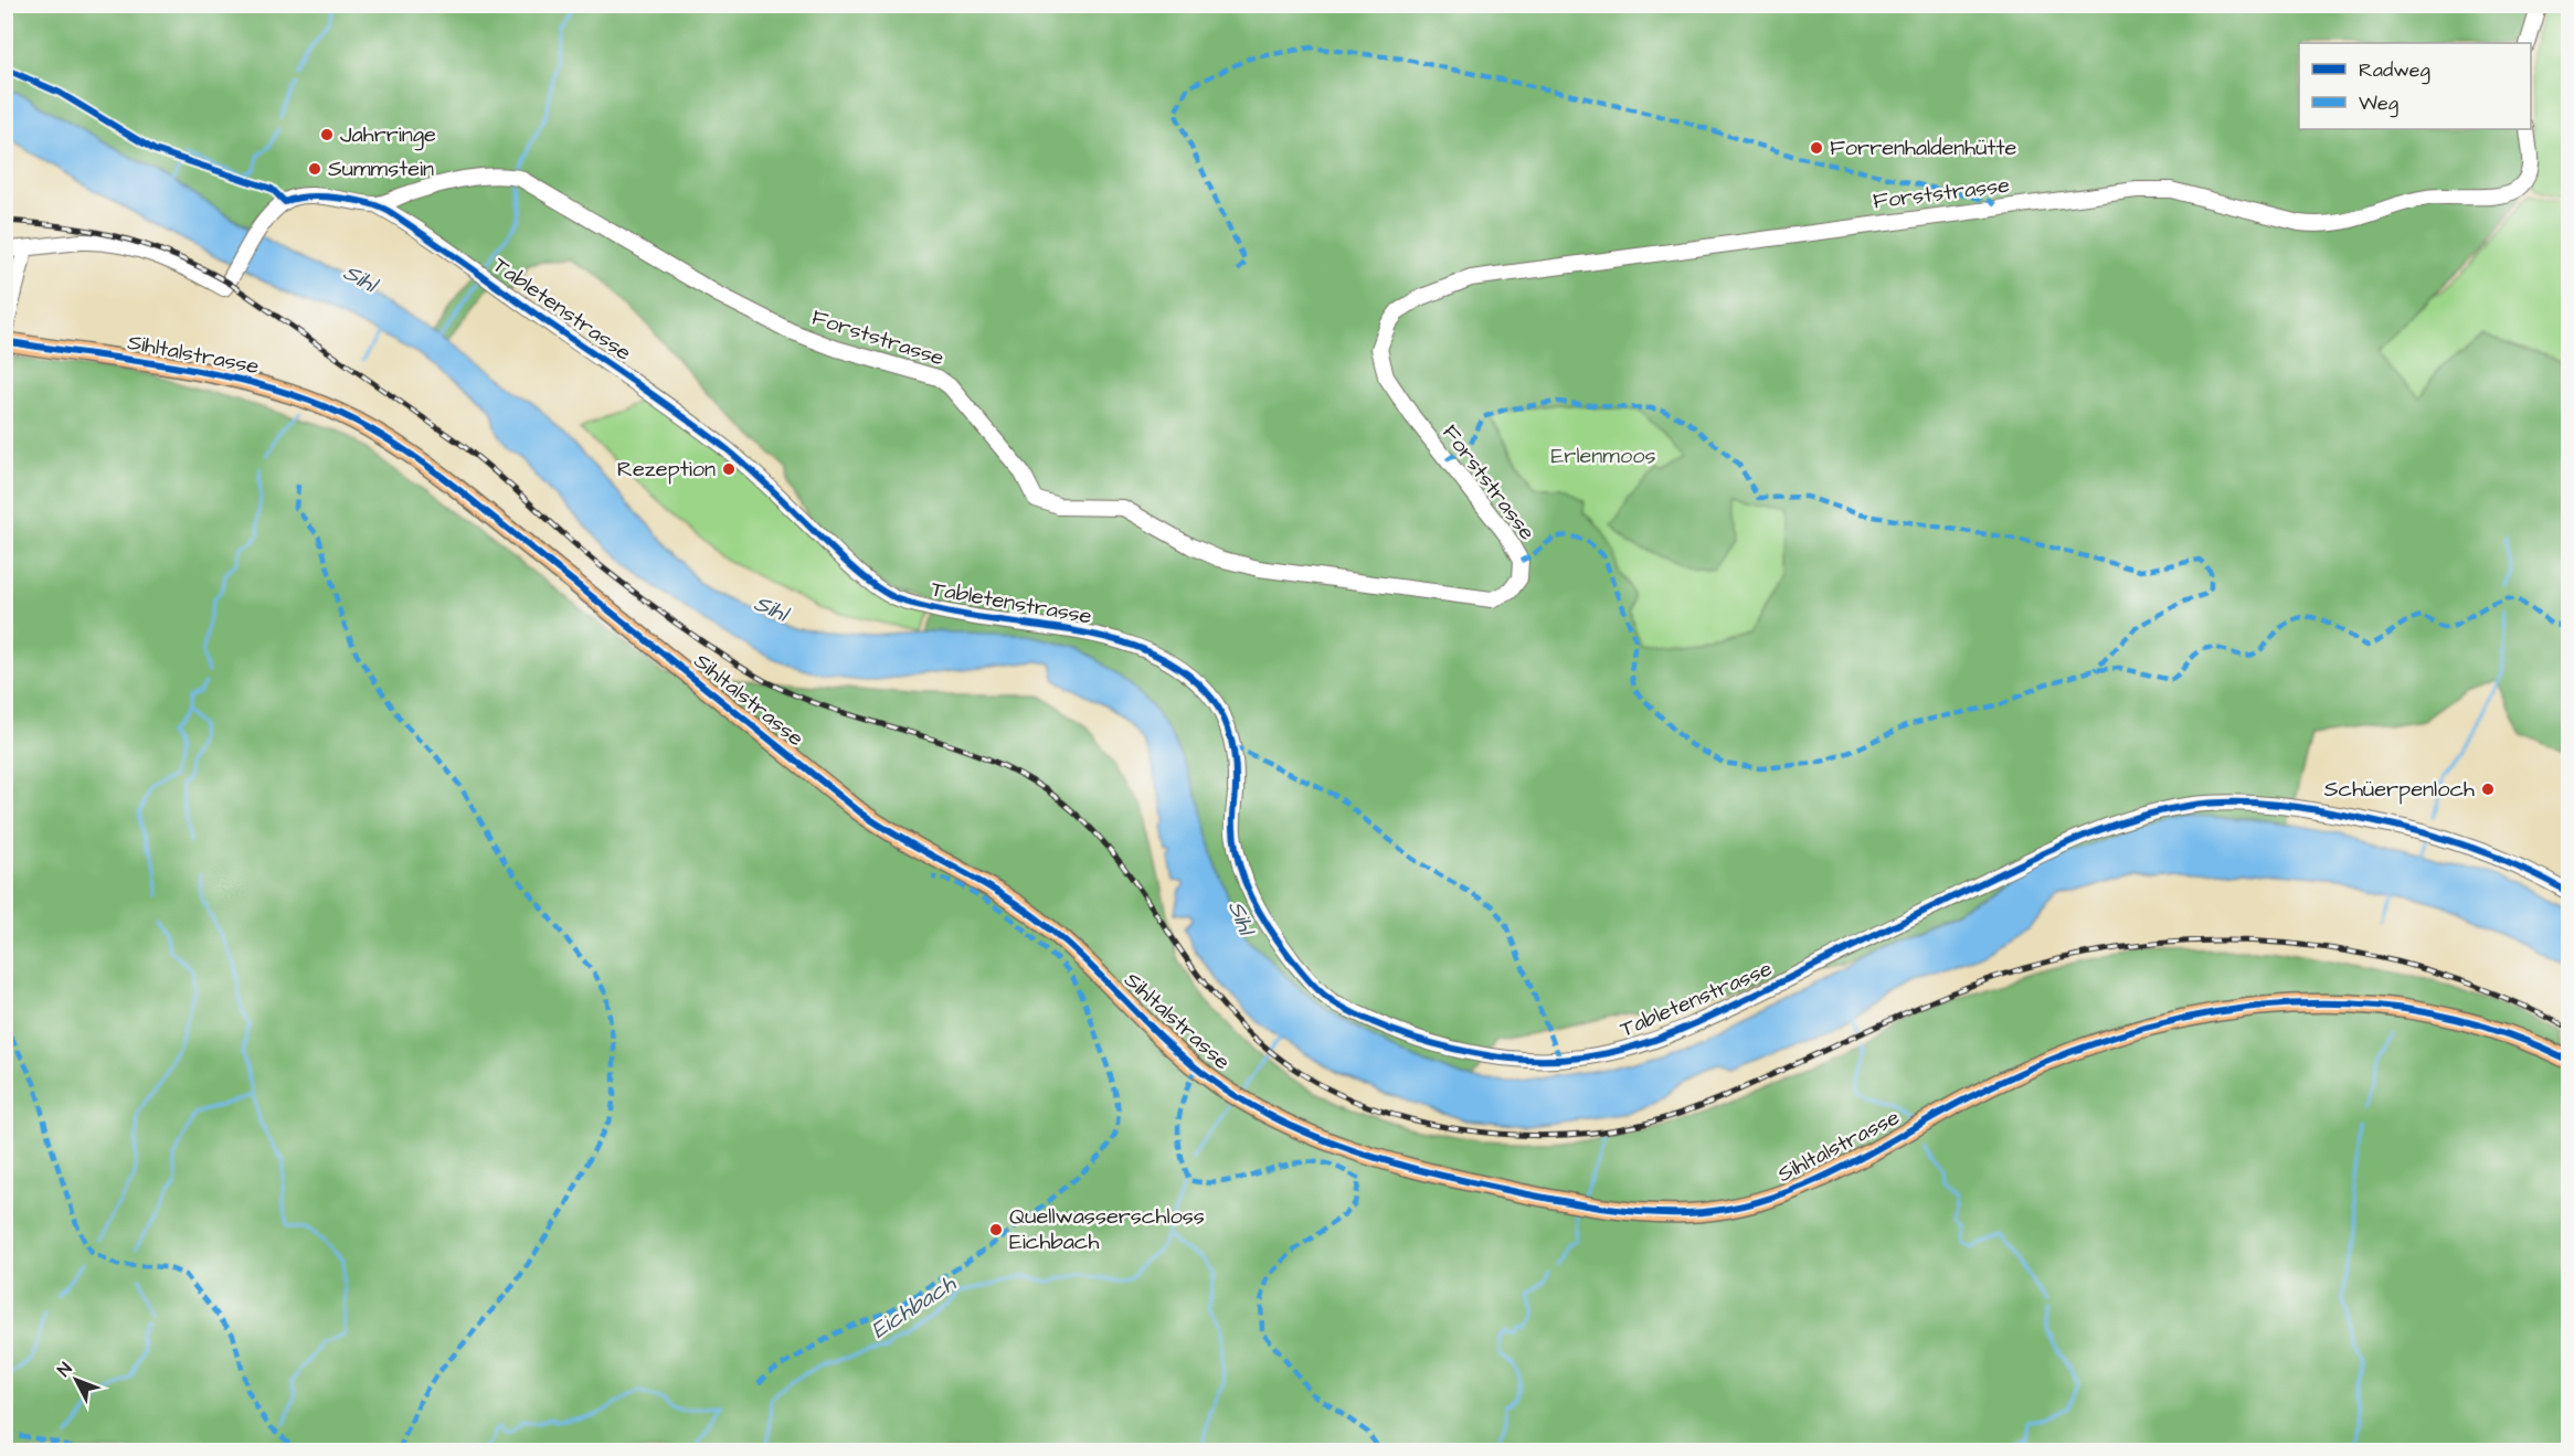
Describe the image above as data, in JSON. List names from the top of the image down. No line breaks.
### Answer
{"streets":{"main road":["Sihltalstrasse"],"street":["Forststrasse","Tabletenstrasse"]},"crossings":[["Forststrasse","Tabletenstrasse"]],"water":["Sihl","Eichbach"],"parks":["Erlenmoos"],"places":["Jahrringe","Forrenhaldenhütte","Summstein","Rezeption","Schüerpenloch","Quellwasserschloss Eichbach"],"legend":["Radweg","Weg"],"north":"top left"}
